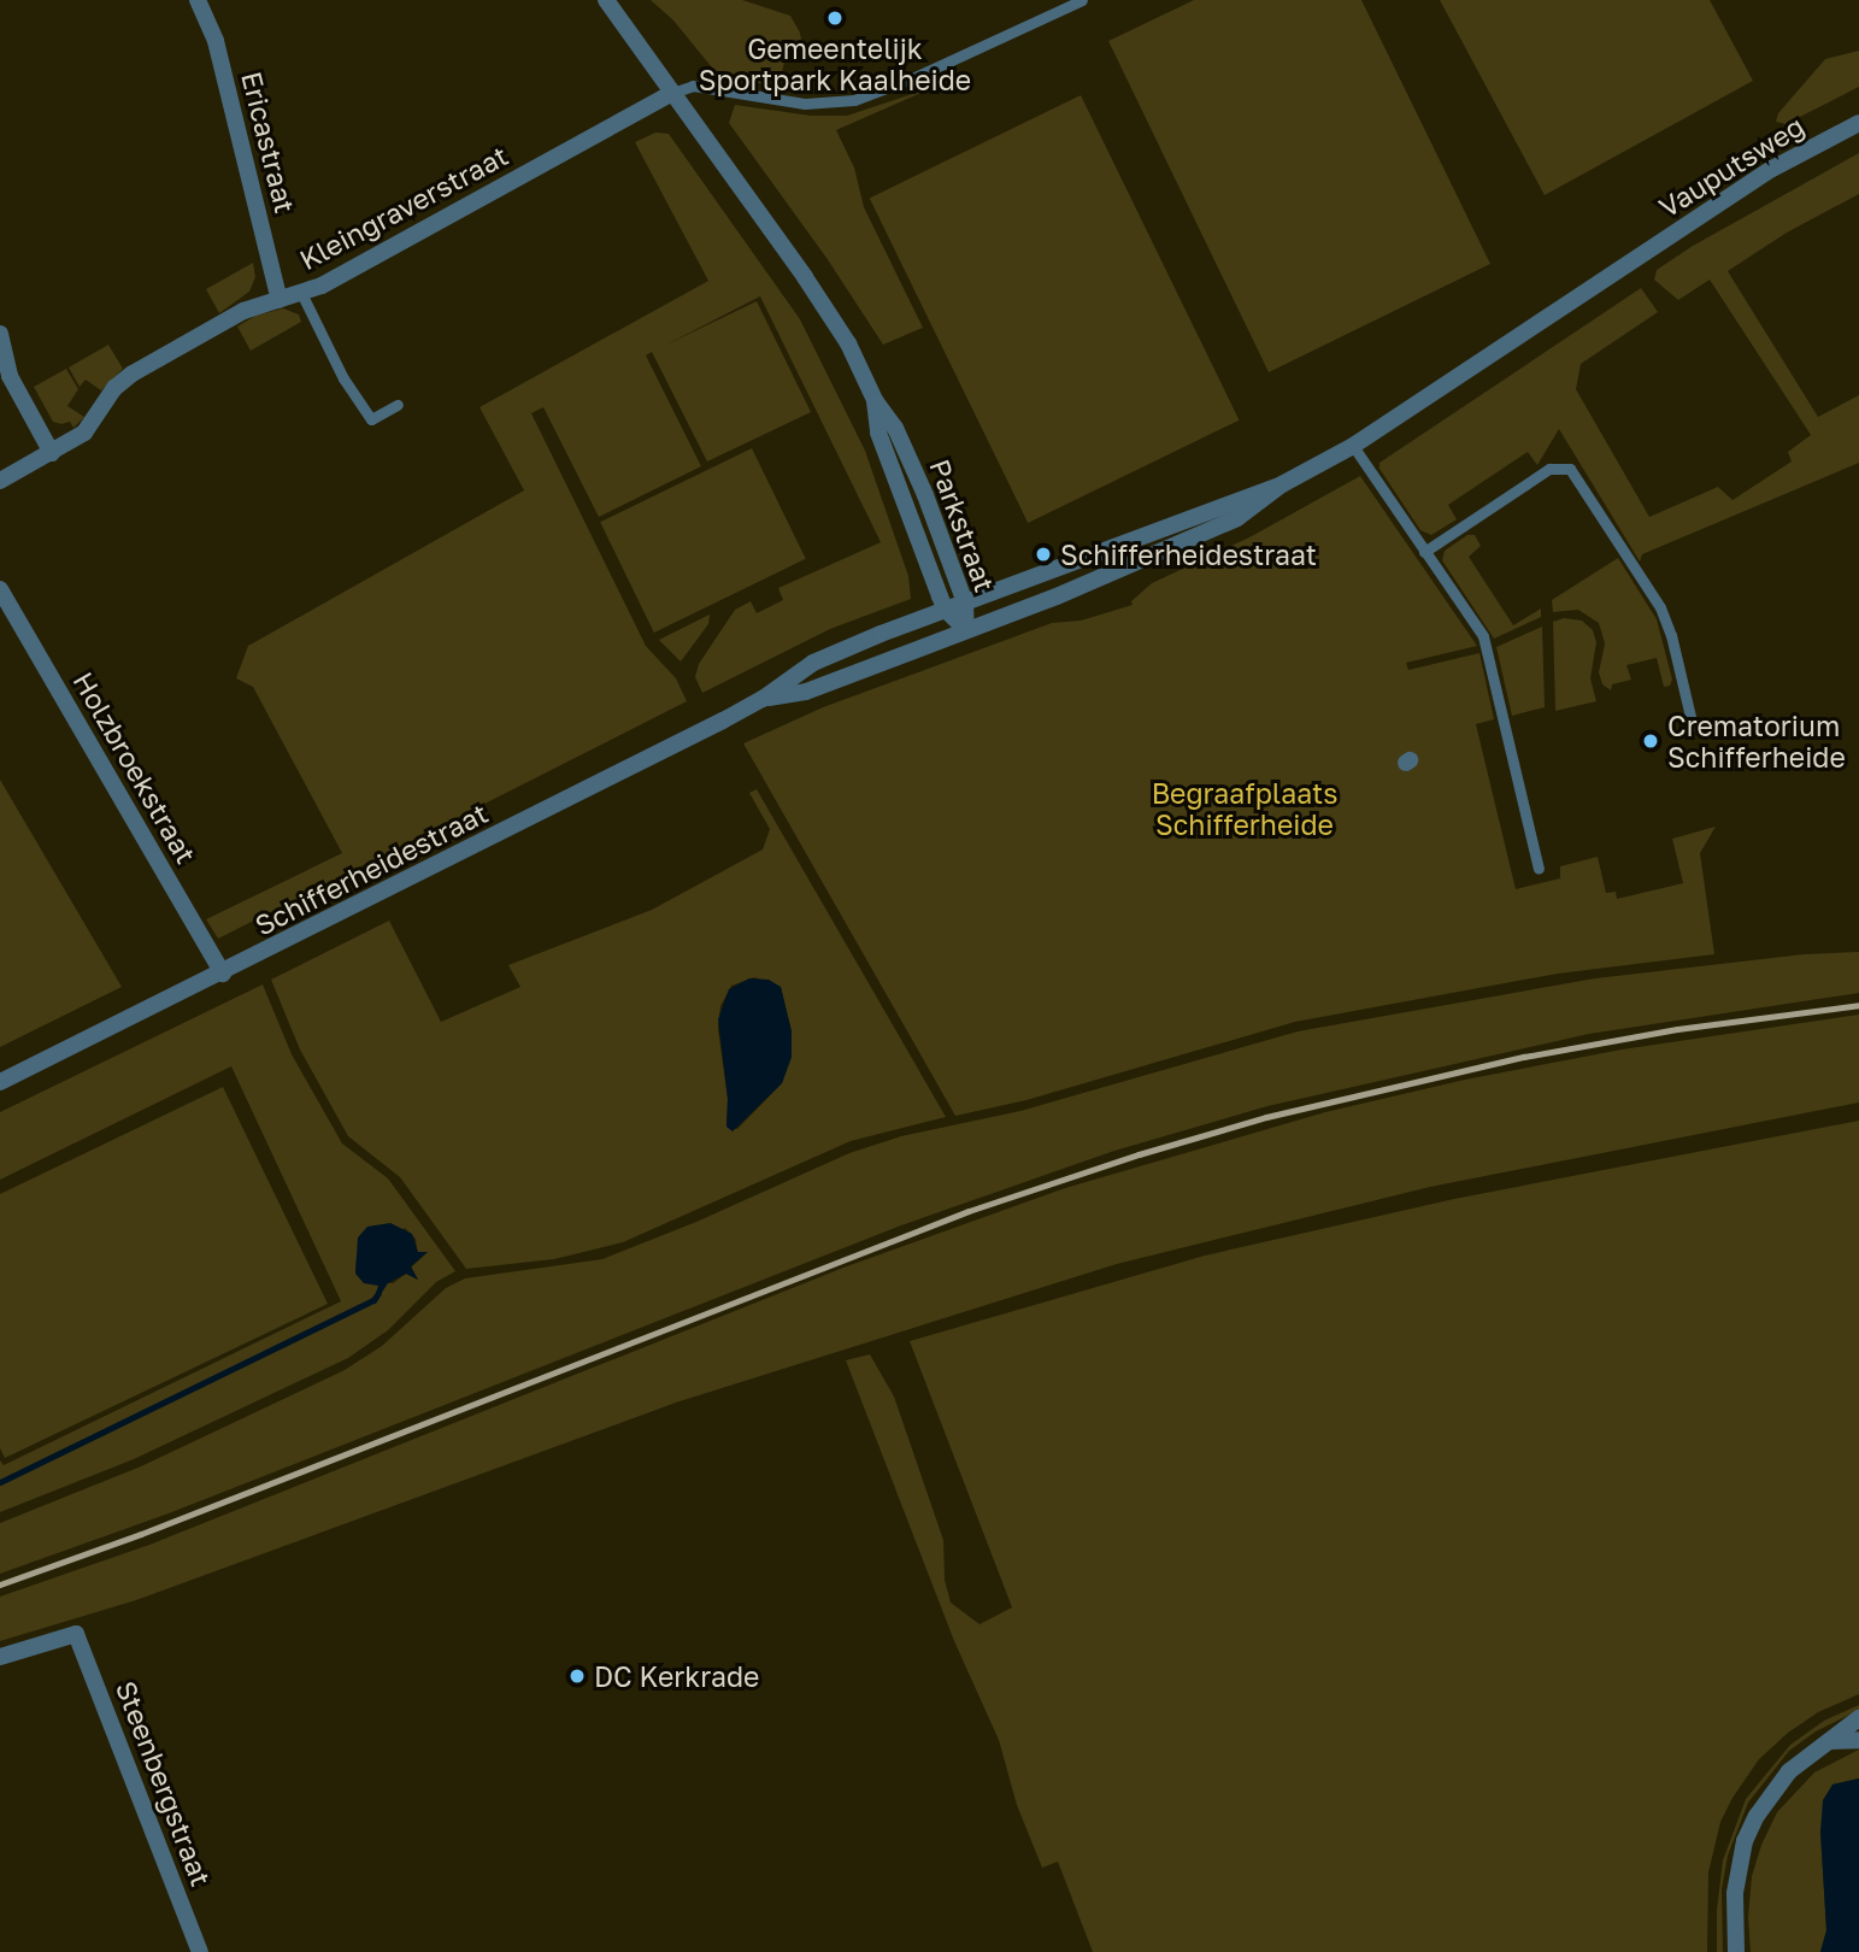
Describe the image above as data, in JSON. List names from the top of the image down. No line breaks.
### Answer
{"streets":{"street":["Ericastraat","Vauputsweg","Kleingraverstraat","Parkstraat","Holzbroekstraat","Schifferheidestraat","Steenbergstraat"]},"crossings":[["Ericastraat","Kleingraverstraat"],["Vauputsweg","Schifferheidestraat"],["Kleingraverstraat","Parkstraat"],["Parkstraat","Schifferheidestraat"],["Holzbroekstraat","Schifferheidestraat"]],"parks":["Begraafplaats Schifferheide"],"places":["Gemeentelijk Sportpark Kaalheide","Schifferheidestraat","Crematorium Schifferheide","DC Kerkrade"]}
